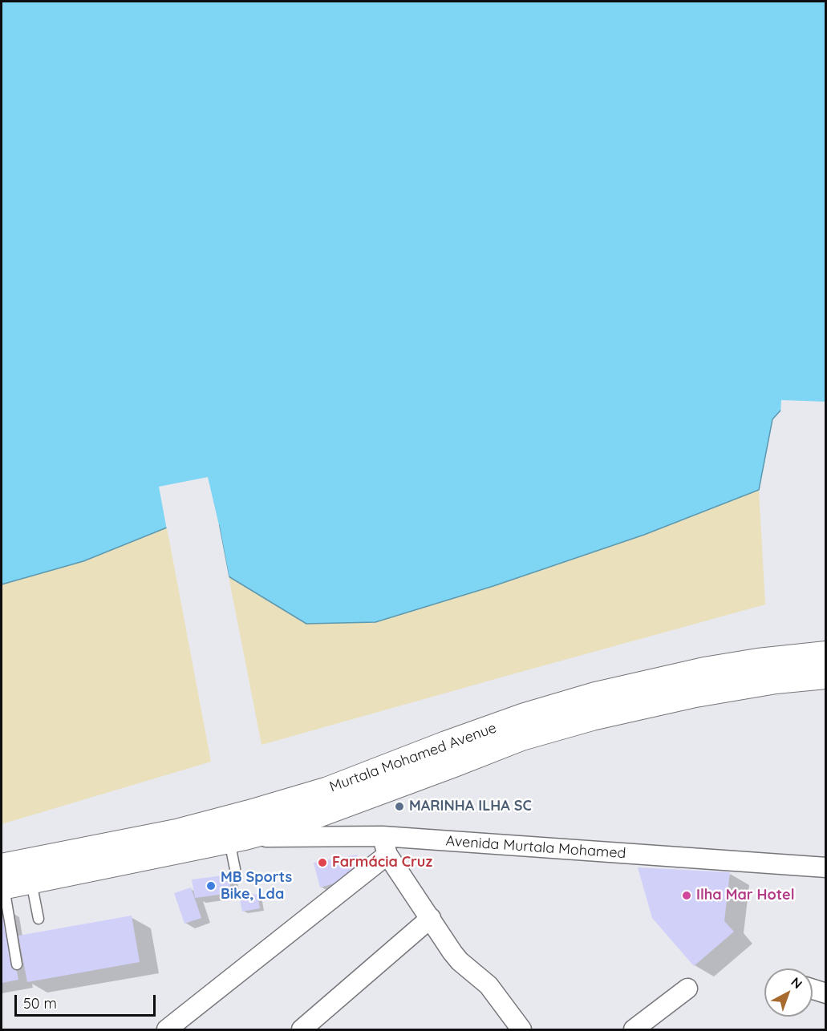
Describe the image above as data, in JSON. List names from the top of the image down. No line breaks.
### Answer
{"streets":{"street":["Murtala Mohamed Avenue","Avenida Murtala Mohamed"]},"crossings":[["Murtala Mohamed Avenue","Avenida Murtala Mohamed"]],"places":["MARINHA ILHA SC","Farmácia Cruz","MB Sports Bike, Lda","Ilha Mar Hotel"],"scale_bar":"50 m","north":"top right"}
